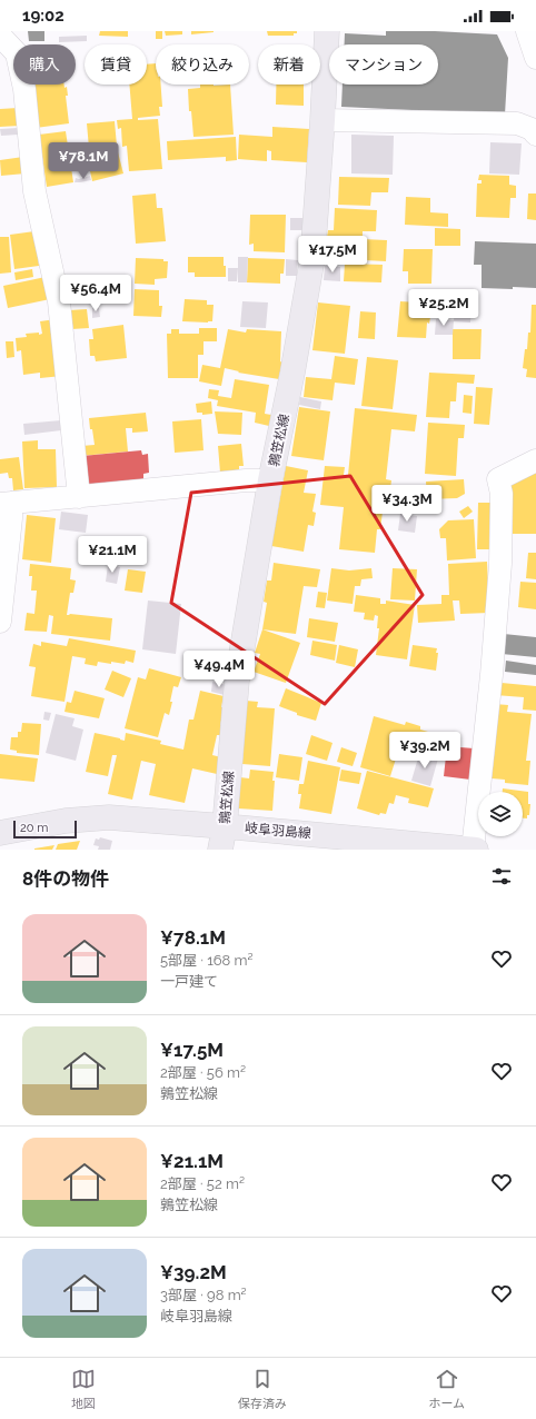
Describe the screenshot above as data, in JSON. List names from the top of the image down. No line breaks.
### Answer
{"streets":{"main road":["鶉笠松線","岐阜羽島線"]},"crossings":[["鶉笠松線","岐阜羽島線"]],"scale_bar":"20 m","page":{"status":"19:02","chip":["購入","賃貸","絞り込み","新着","マンション"],"price":["¥78.1M","¥17.5M","¥56.4M","¥25.2M","¥34.3M","¥21.1M","¥49.4M","¥39.2M"],"scale":"20 m","heading":"8件の物件","list":[{"name":"¥78.1M","note":"5部屋 · 168 m² · 一戸建て"},{"name":"¥17.5M","note":"2部屋 · 56 m² · 鶉笠松線"},{"name":"¥21.1M","note":"2部屋 · 52 m² · 鶉笠松線"},{"name":"¥39.2M","note":"3部屋 · 98 m² · 岐阜羽島線"}],"tabs":["地図","保存済み","ホーム"]}}
